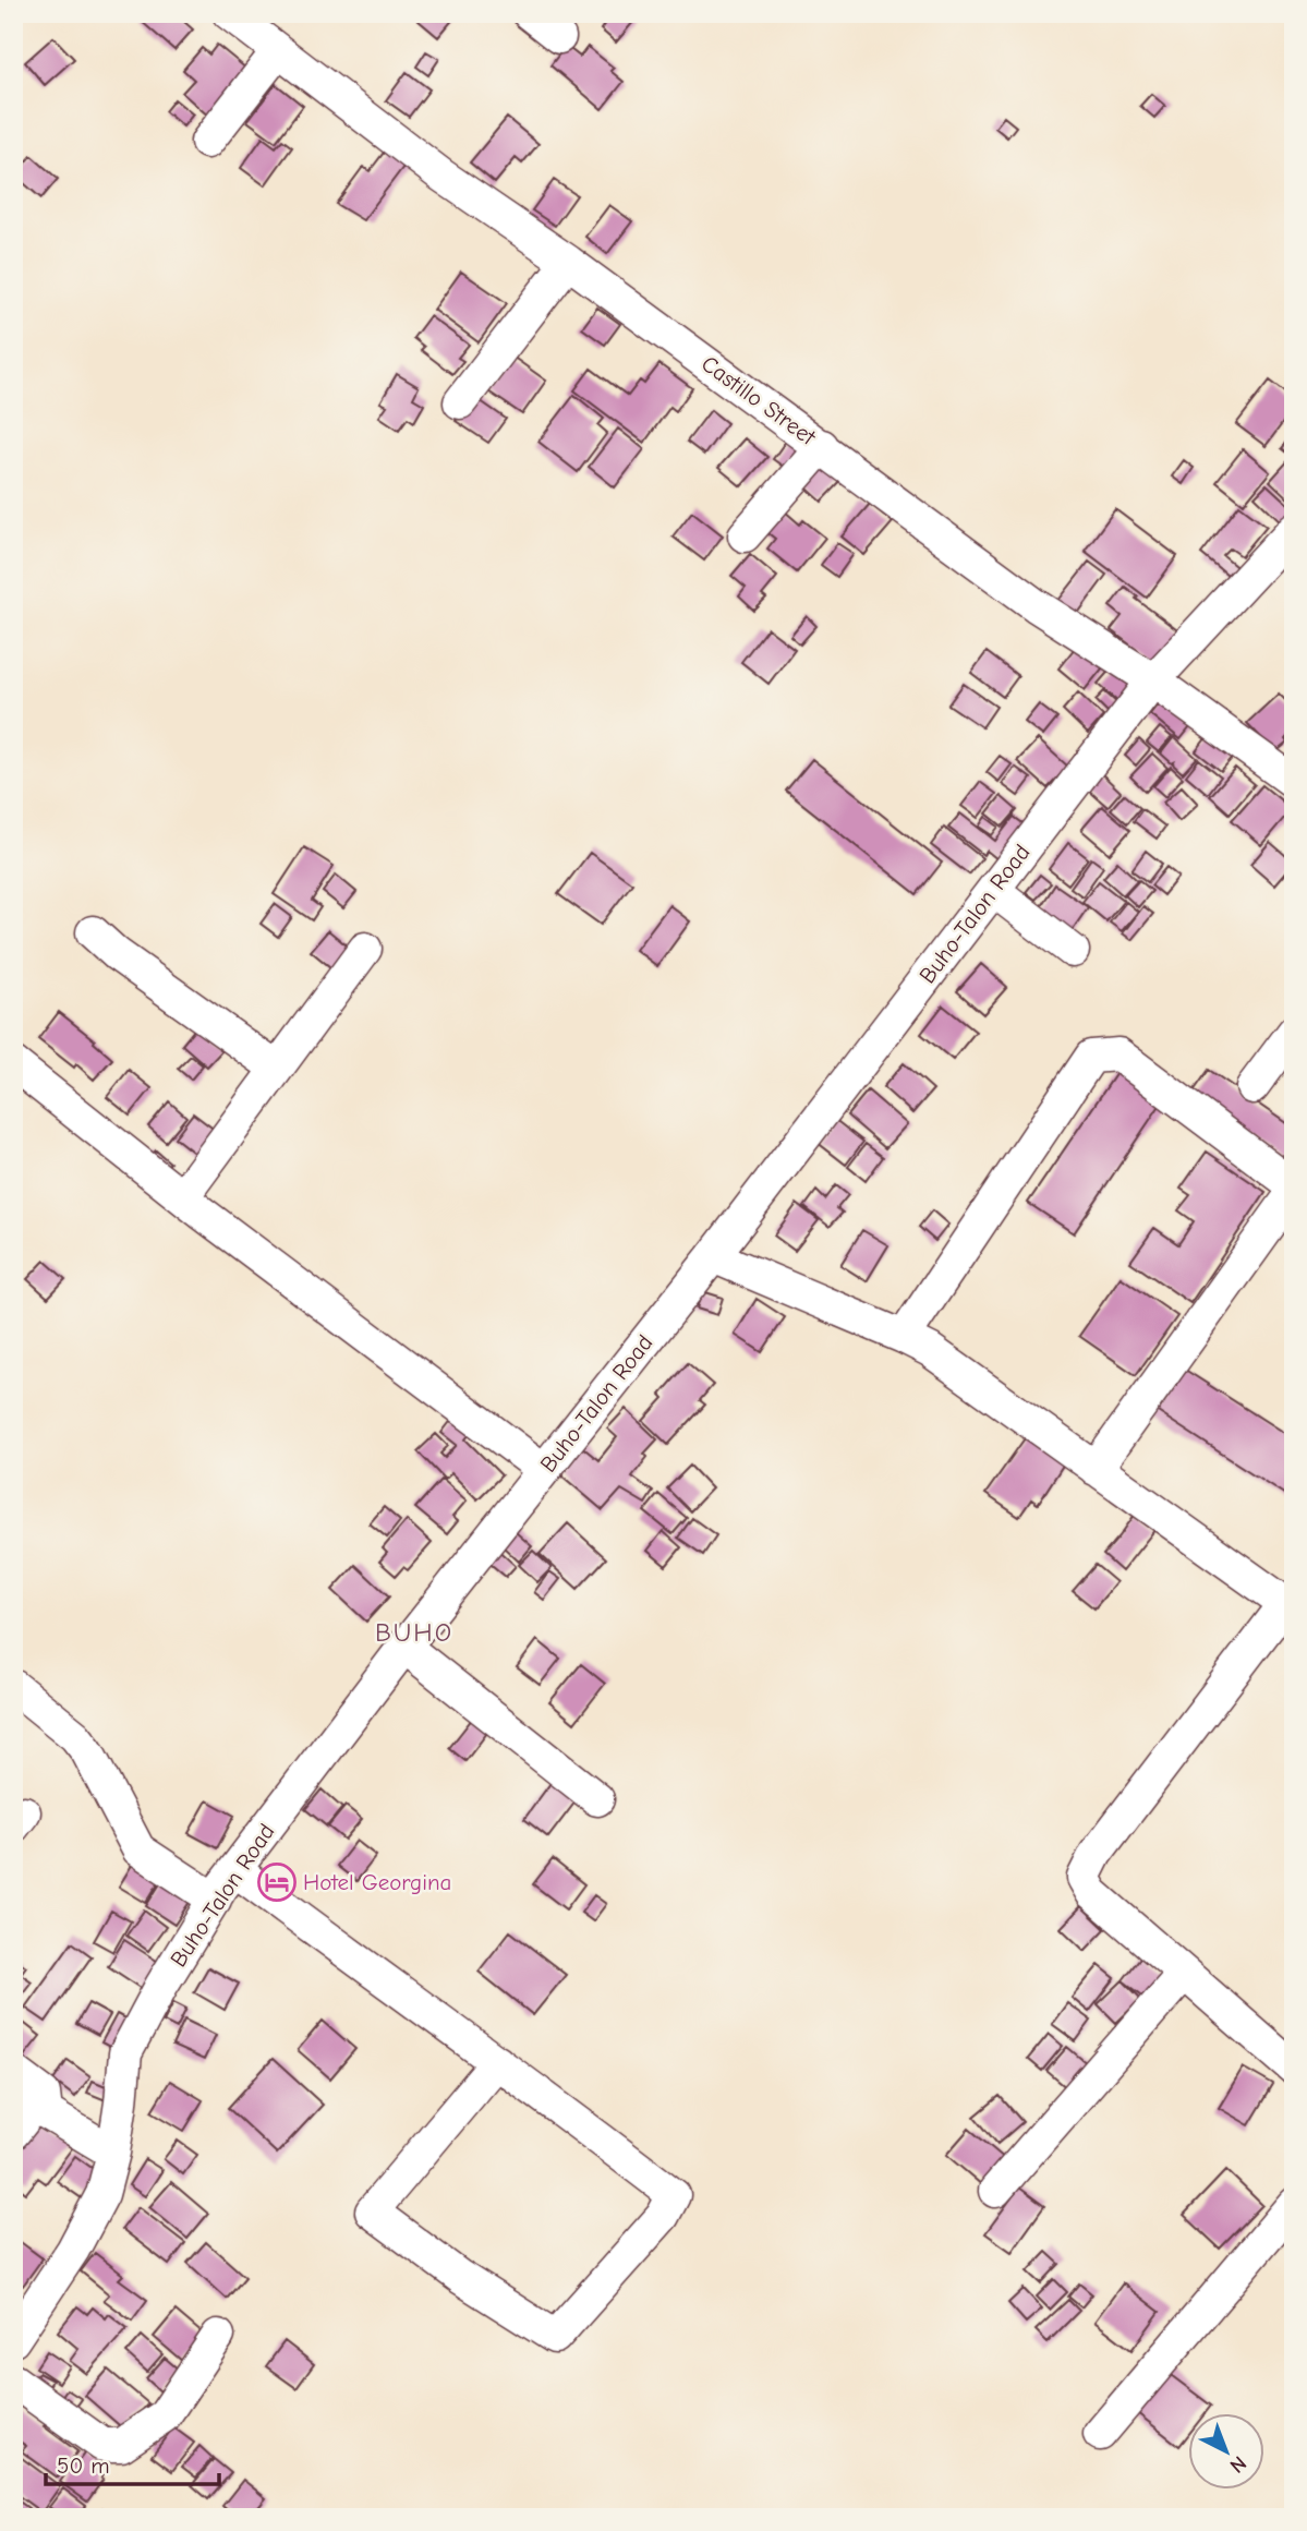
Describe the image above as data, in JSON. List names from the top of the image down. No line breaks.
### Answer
{"streets":{"street":["Castillo Street","Buho-Talon Road"]},"crossings":[["Castillo Street","Buho-Talon Road"]],"districts":["BUHO"],"places":{"hotel":["Hotel Georgina"]},"scale_bar":"50 m","north":"bottom right"}
